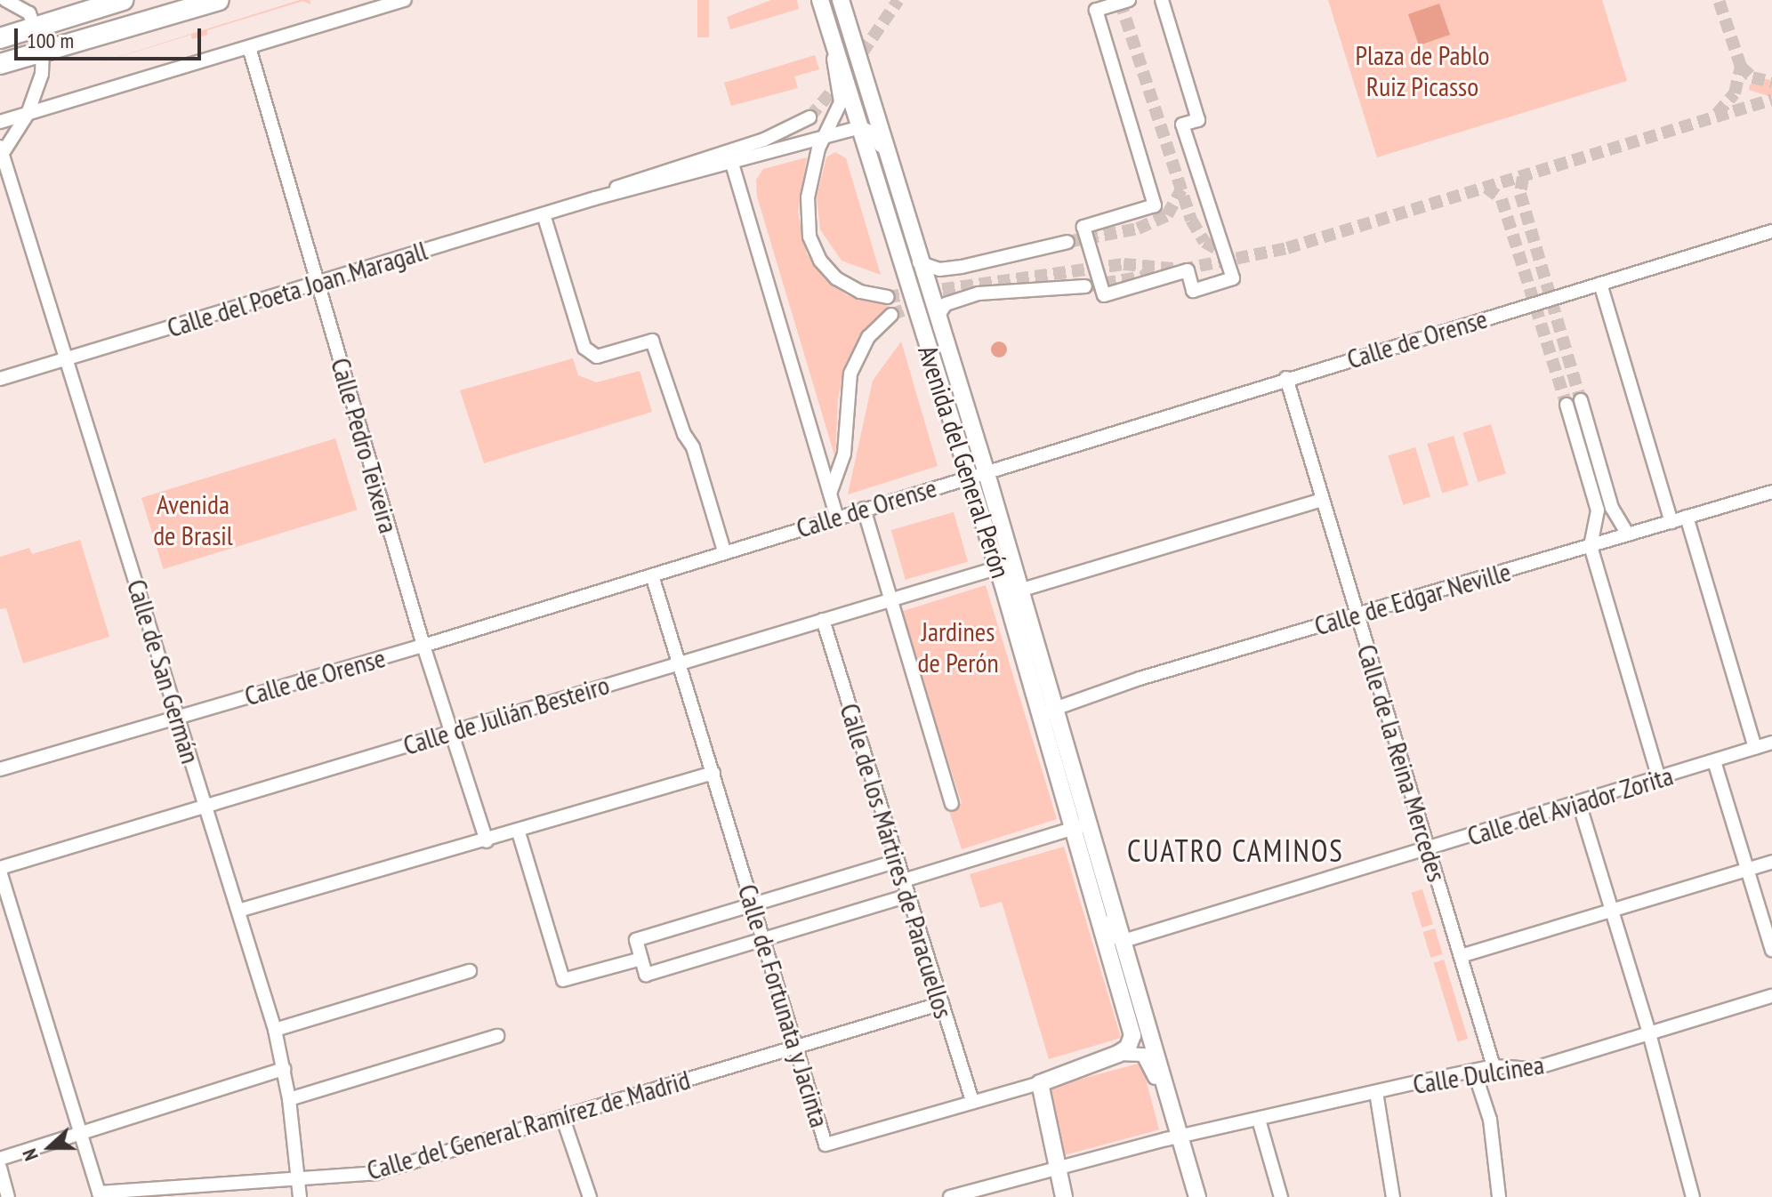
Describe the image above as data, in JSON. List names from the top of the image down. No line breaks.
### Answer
{"streets":{"main road":["Avenida del General Perón","Calle de Fortunata y Jacinta"],"street":["Calle del Poeta Joan Maragall","Calle de Orense","Calle Pedro Teixeira","Calle de Edgar Neville","Calle de San Germán","Calle de Julián Besteiro","Calle de la Reina Mercedes","Calle del Aviador Zorita","Calle de los Mártires de Paracuellos","Calle Dulcinea","Calle del General Ramírez de Madrid"]},"crossings":[["Calle del Poeta Joan Maragall","Calle Pedro Teixeira"],["Calle del Poeta Joan Maragall","Avenida del General Perón"],["Calle del Poeta Joan Maragall","Calle de San Germán"],["Calle de Orense","Calle Pedro Teixeira"],["Calle de Orense","Avenida del General Perón"],["Calle de Orense","Calle de San Germán"],["Calle de Orense","Calle de la Reina Mercedes"],["Calle de Orense","Calle de Fortunata y Jacinta"],["Calle Pedro Teixeira","Calle de Julián Besteiro"],["Avenida del General Perón","Calle de Edgar Neville"],["Avenida del General Perón","Calle de Julián Besteiro"],["Avenida del General Perón","Calle del Aviador Zorita"],["Avenida del General Perón","Calle de Fortunata y Jacinta"],["Avenida del General Perón","Calle Dulcinea"],["Calle de Edgar Neville","Calle de la Reina Mercedes"],["Calle de San Germán","Calle de Julián Besteiro"],["Calle de San Germán","Calle del General Ramírez de Madrid"],["Calle de Julián Besteiro","Calle de los Mártires de Paracuellos"],["Calle de Julián Besteiro","Calle de Fortunata y Jacinta"],["Calle de Julián Besteiro","Calle del General Ramírez de Madrid"],["Calle de la Reina Mercedes","Calle del Aviador Zorita"],["Calle de la Reina Mercedes","Calle Dulcinea"],["Calle de los Mártires de Paracuellos","Calle de Fortunata y Jacinta"],["Calle de los Mártires de Paracuellos","Calle del General Ramírez de Madrid"],["Calle de Fortunata y Jacinta","Calle del General Ramírez de Madrid"]],"districts":["CUATRO CAMINOS"],"parks":["Plaza de Pablo Ruiz Picasso","Avenida de Brasil","Jardines de Perón"],"scale_bar":"100 m","north":"left"}
